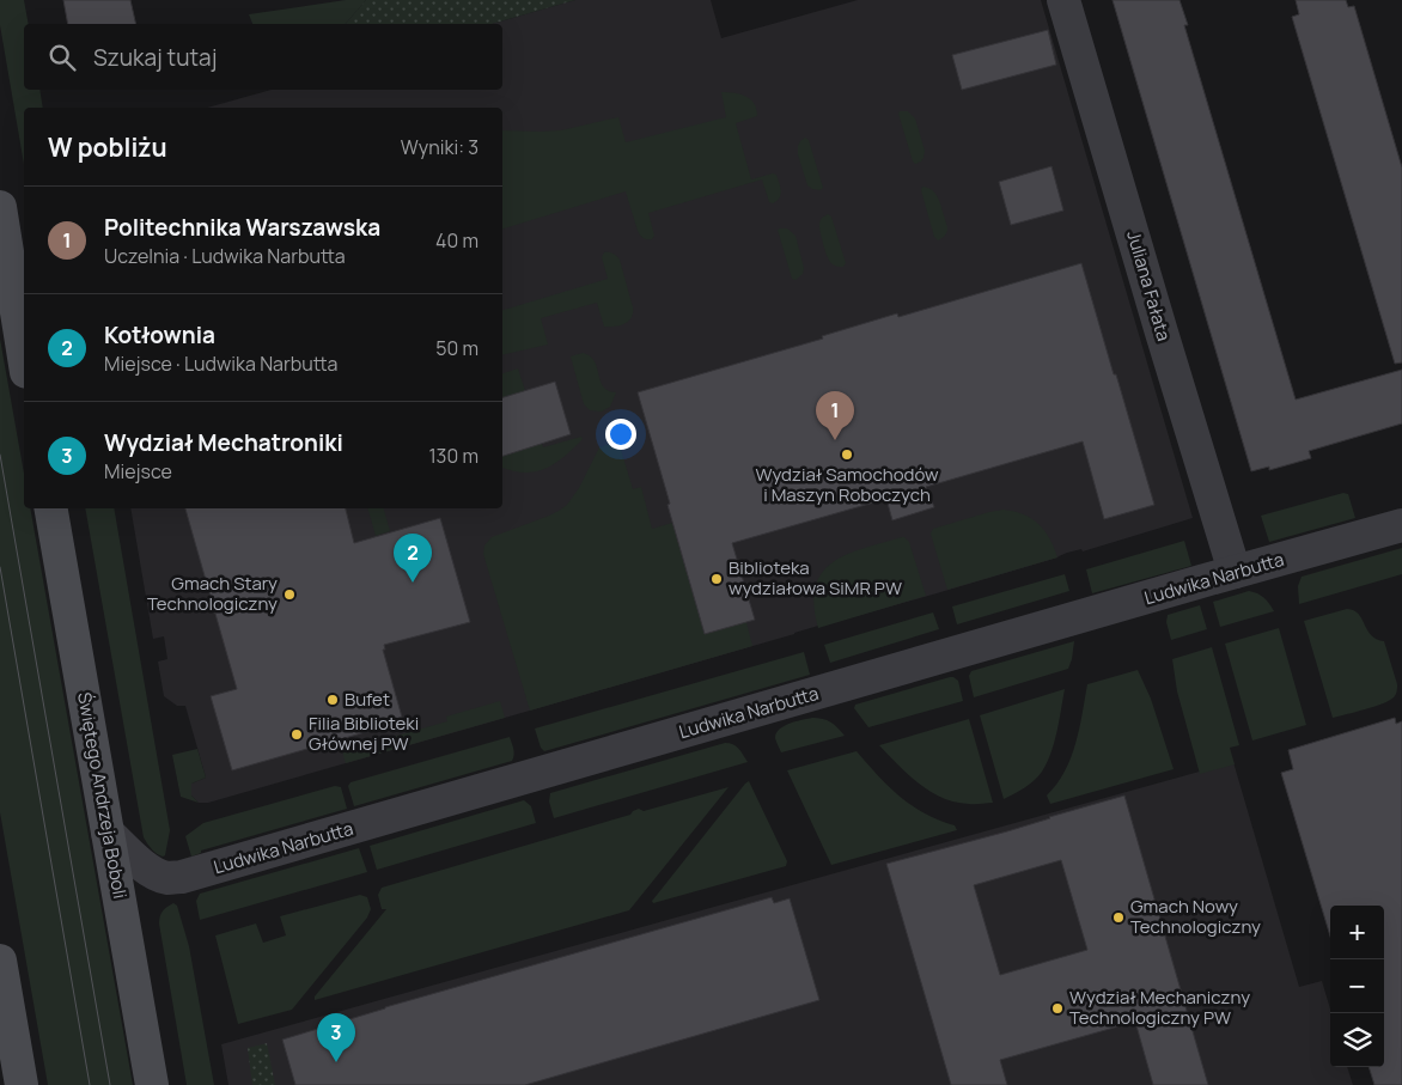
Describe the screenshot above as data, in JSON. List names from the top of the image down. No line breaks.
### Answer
{"streets":{"main road":["Świętego Andrzeja Boboli"],"street":["Juliana Fałata","Ludwika Narbutta"]},"crossings":[["Juliana Fałata","Ludwika Narbutta"],["Ludwika Narbutta","Świętego Andrzeja Boboli"]],"places":["Wydział Samochodów i Maszyn Roboczych","Biblioteka wydziałowa SiMR PW","Gmach Stary Technologiczny","Bufet","Filia Biblioteki Głównej PW","Gmach Nowy Technologiczny","Wydział Mechaniczny Technologiczny PW"],"page":{"search":"Szukaj tutaj","heading":["W pobliżu","Wyniki: 3"],"list":[{"mark":"1","name":"Politechnika Warszawska","note":"Uczelnia · Ludwika Narbutta","value":"40 m"},{"mark":"2","name":"Kotłownia","note":"Miejsce · Ludwika Narbutta","value":"50 m"},{"mark":"3","name":"Wydział Mechatroniki","note":"Miejsce","value":"130 m"}],"pins":["1","2","3"],"map_buttons":["+","−"]}}
